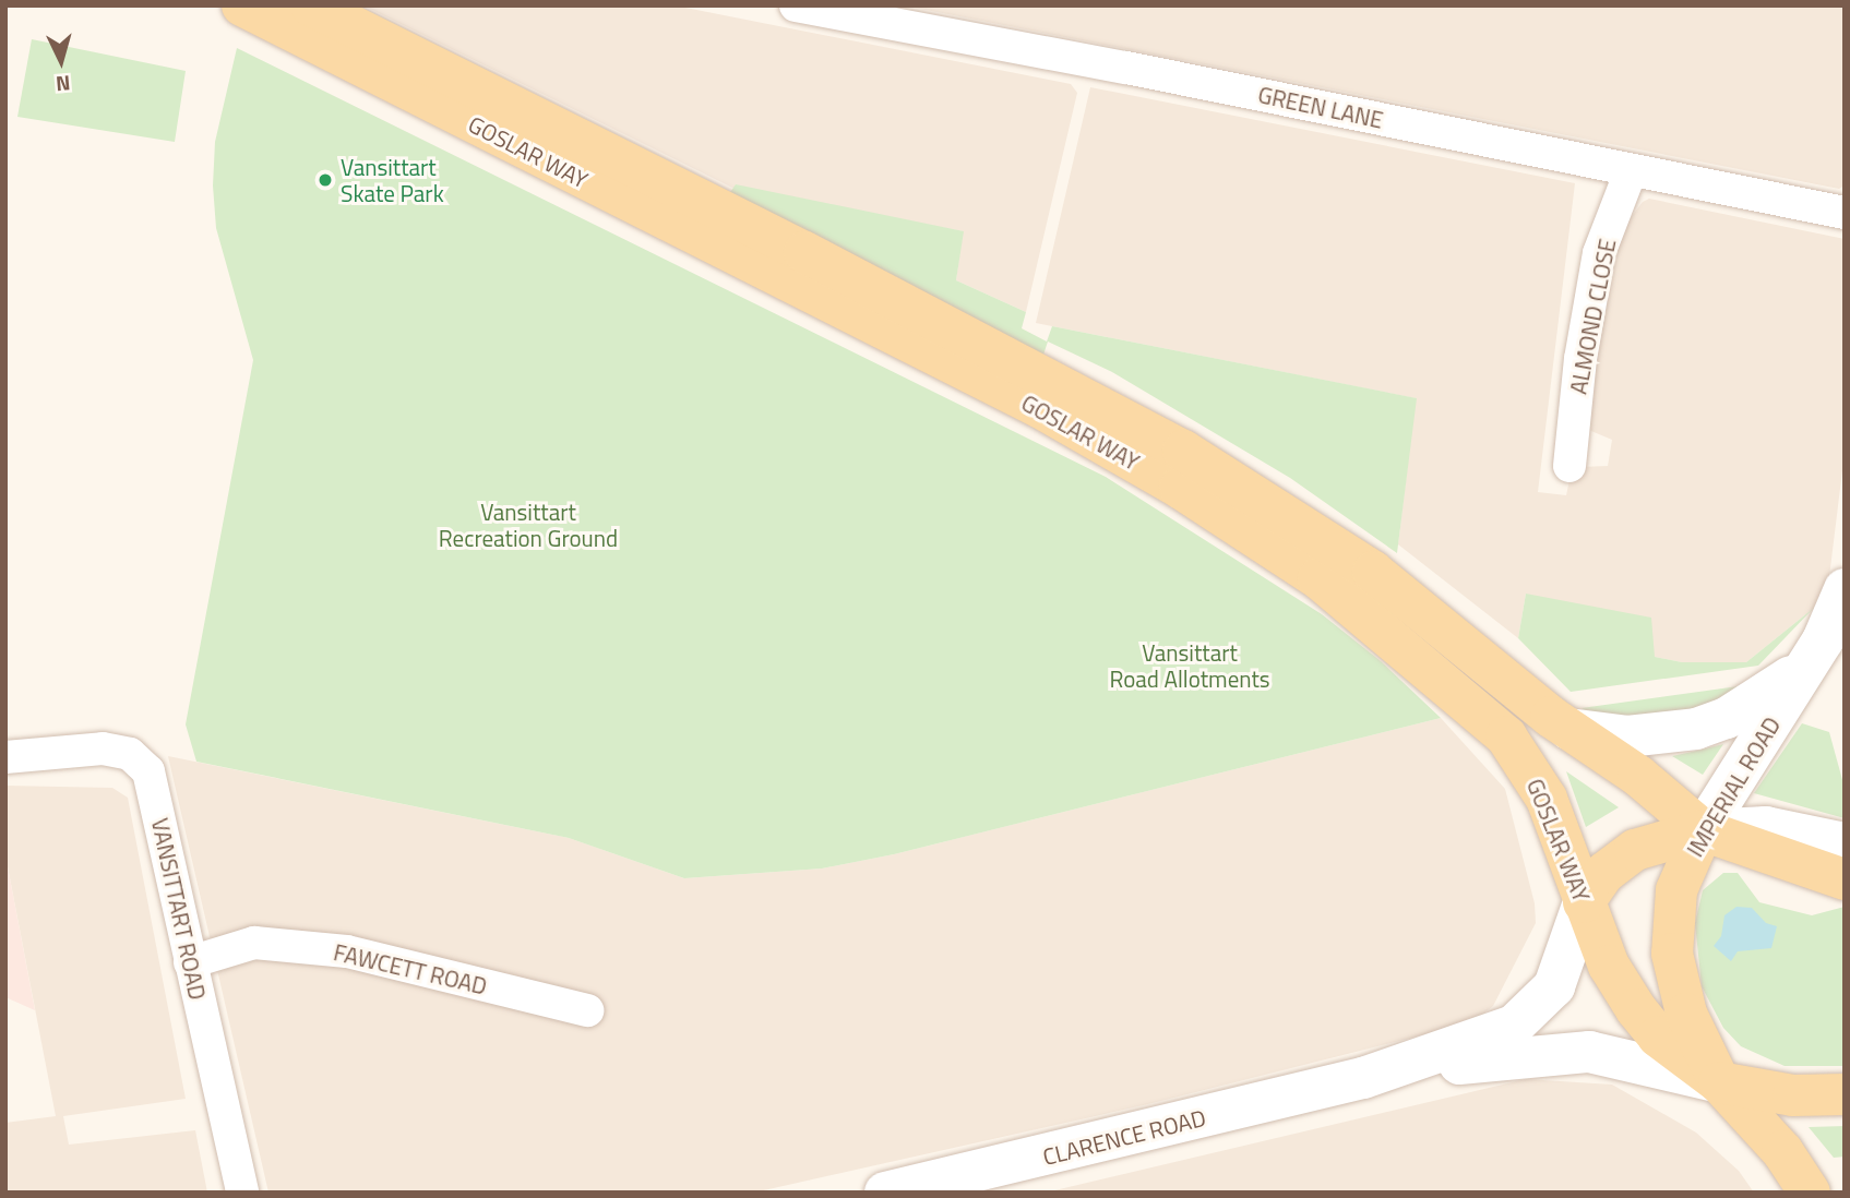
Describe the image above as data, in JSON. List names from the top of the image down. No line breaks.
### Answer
{"streets":{"main road":["GOSLAR WAY","IMPERIAL ROAD","CLARENCE ROAD"],"street":["GREEN LANE","ALMOND CLOSE","VANSITTART ROAD","FAWCETT ROAD"]},"crossings":[["GREEN LANE","ALMOND CLOSE"],["GOSLAR WAY","IMPERIAL ROAD"],["GOSLAR WAY","CLARENCE ROAD"],["IMPERIAL ROAD","CLARENCE ROAD"],["VANSITTART ROAD","FAWCETT ROAD"]],"parks":["Vansittart Recreation Ground","Vansittart Road Allotments"],"places":["Vansittart Skate Park"],"north":"bottom"}
